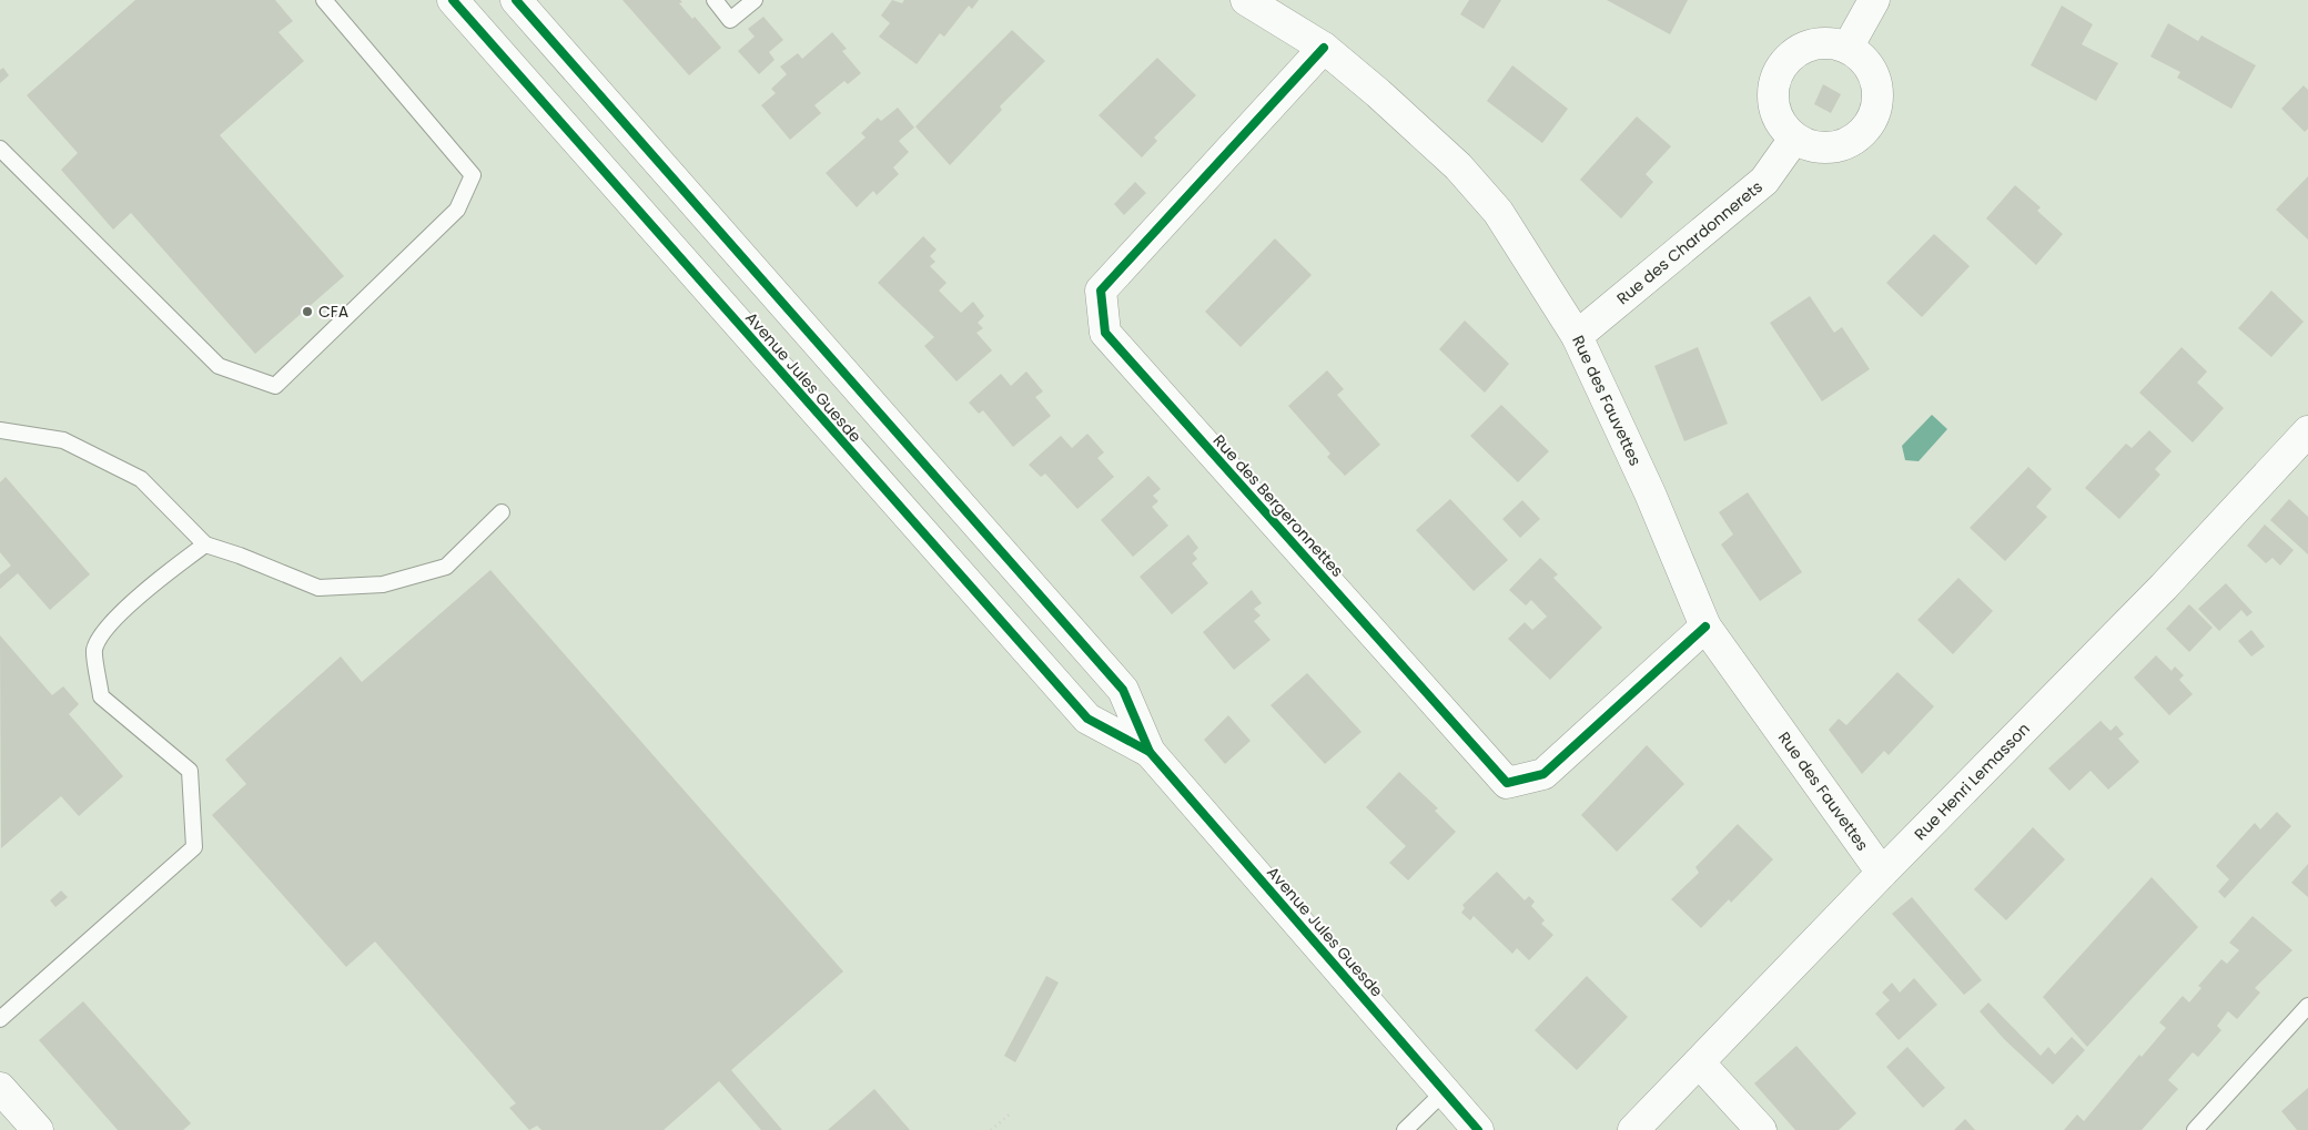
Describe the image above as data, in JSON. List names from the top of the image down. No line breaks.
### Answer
{"streets":{"street":["Rue des Chardonnerets","Avenue Jules Guesde","Rue des Fauvettes","Rue des Bergeronnettes","Rue Henri Lemasson"]},"crossings":[["Rue des Chardonnerets","Rue des Fauvettes"],["Rue des Fauvettes","Rue des Bergeronnettes"],["Rue des Fauvettes","Rue Henri Lemasson"]],"places":["CFA"]}
